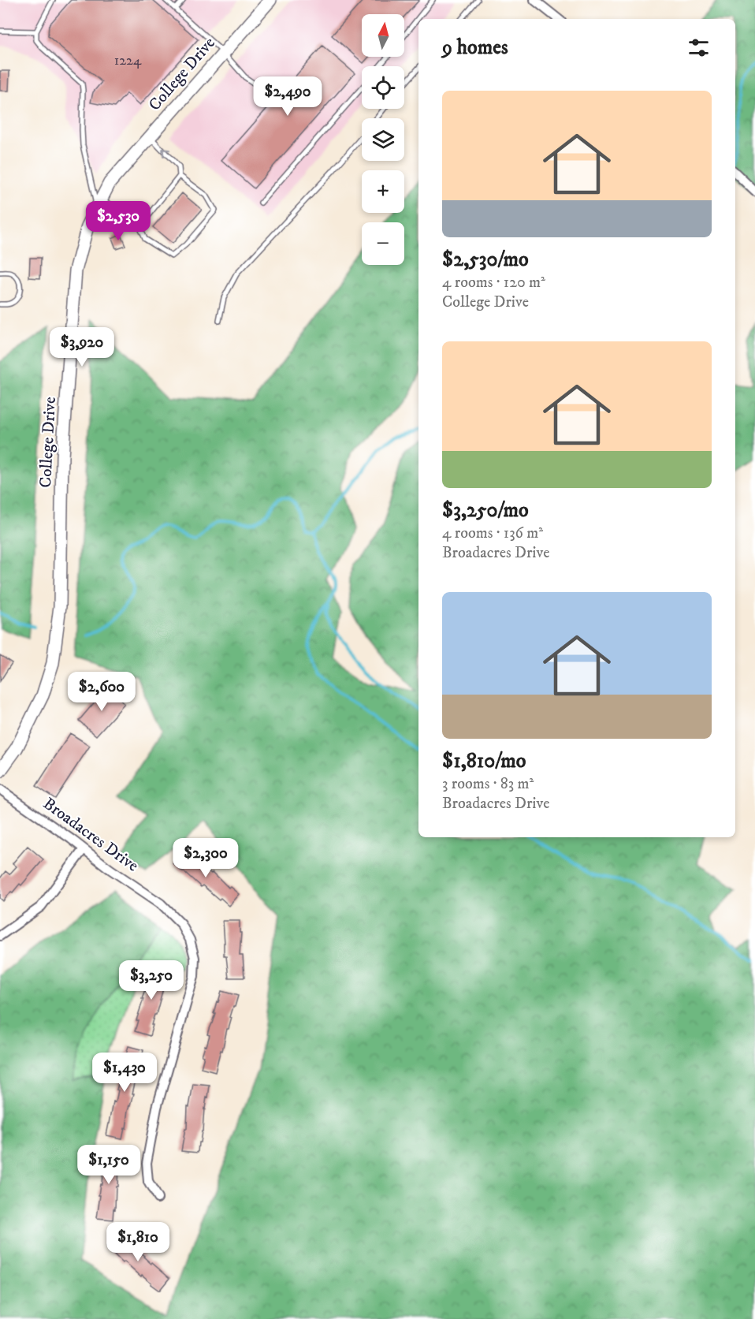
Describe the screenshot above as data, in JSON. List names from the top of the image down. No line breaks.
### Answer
{"streets":{"main road":["College Drive"],"street":["Broadacres Drive"]},"house_numbers":["1224"],"north":"top","page":{"map_buttons":["+","−"],"heading":"9 homes","list":[{"name":"$2,530/mo","note":"4 rooms · 120 m² · College Drive"},{"name":"$3,250/mo","note":"4 rooms · 136 m² · Broadacres Drive"},{"name":"$1,810/mo","note":"3 rooms · 83 m² · Broadacres Drive"}],"price":["$2,490","$2,530","$3,920","$2,600","$2,300","$3,250","$1,430","$1,150","$1,810"]}}
